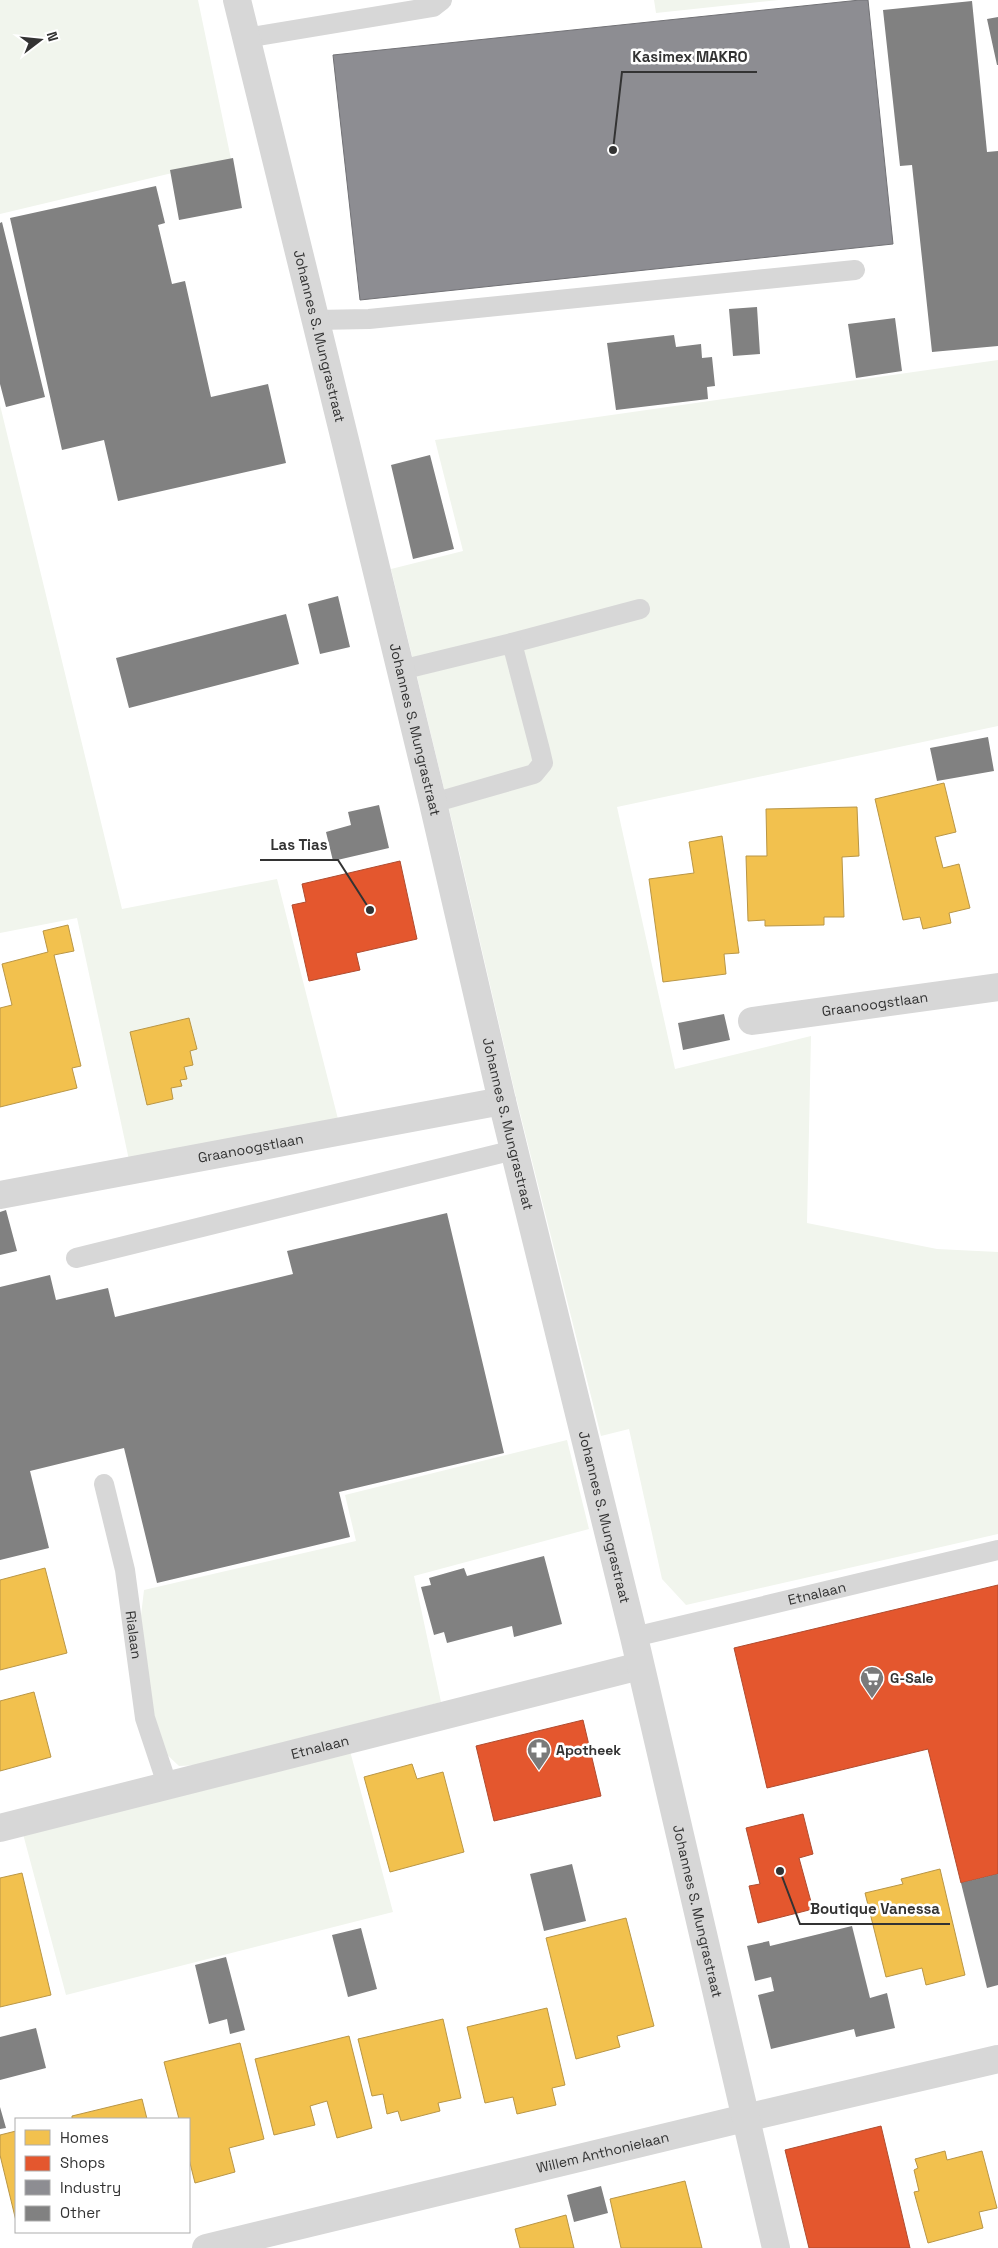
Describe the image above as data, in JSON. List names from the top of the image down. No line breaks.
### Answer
{"streets":{"street":["Johannes S. Mungrastraat","Graanoogstlaan","Etnalaan","Willem Anthonielaan"],"lane":["Rialaan"]},"crossings":[["Johannes S. Mungrastraat","Graanoogstlaan"],["Johannes S. Mungrastraat","Etnalaan"],["Johannes S. Mungrastraat","Willem Anthonielaan"],["Etnalaan","Rialaan"]],"places":{"other":["Kasimex MAKRO","Las Tias","Boutique Vanessa"],"supermarket":["G-Sale"],"pharmacy":["Apotheek"]},"legend":["Homes","Shops","Industry","Other"],"north":"right"}
